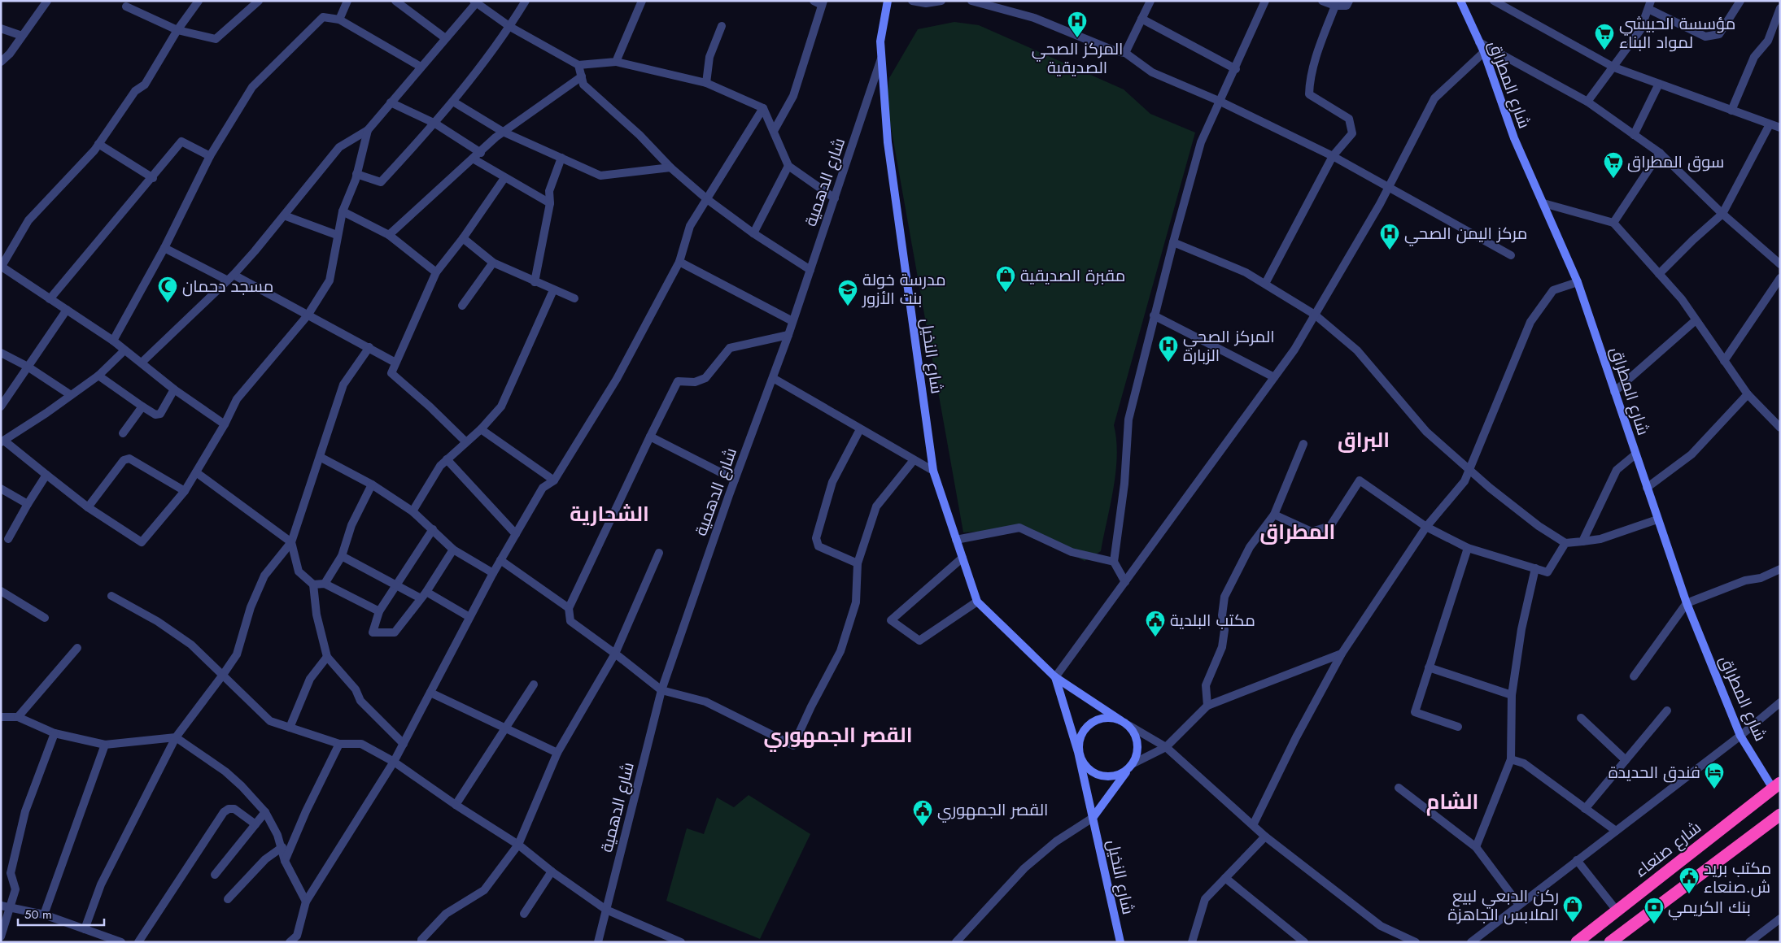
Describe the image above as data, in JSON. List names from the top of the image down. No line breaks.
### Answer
{"streets":{"highway":["شارع صنعاء"],"street":["شارع المطراق","شارع الدهمية","شارع النخيل"]},"crossings":[["شارع المطراق","شارع صنعاء"],["شارع الدهمية","شارع النخيل"]],"districts":["البراق","الشحارية","المطراق","القصر الجمهوري","الشام"],"places":{"hospital":["المركز الصحي الصديقية","مركز اليمن الصحي","المركز الصحي الزبارة"],"supermarket":["مؤسسة الحبيشي لمواد البناء","سوق المطراق"],"shop":["مقبرة الصديقية","ركن الدبعي لبيع الملابس الجاهزة"],"mosque":["مسجد دحمان"],"school or university":["مدرسة خولة بنت الأزور"],"public building":["مكتب البلدية","القصر الجمهوري","مكتب بريد ش.صنعاء"],"hotel":["فندق الحديدة"],"bank":["بنك الكريمي"]},"scale_bar":"50 m"}
